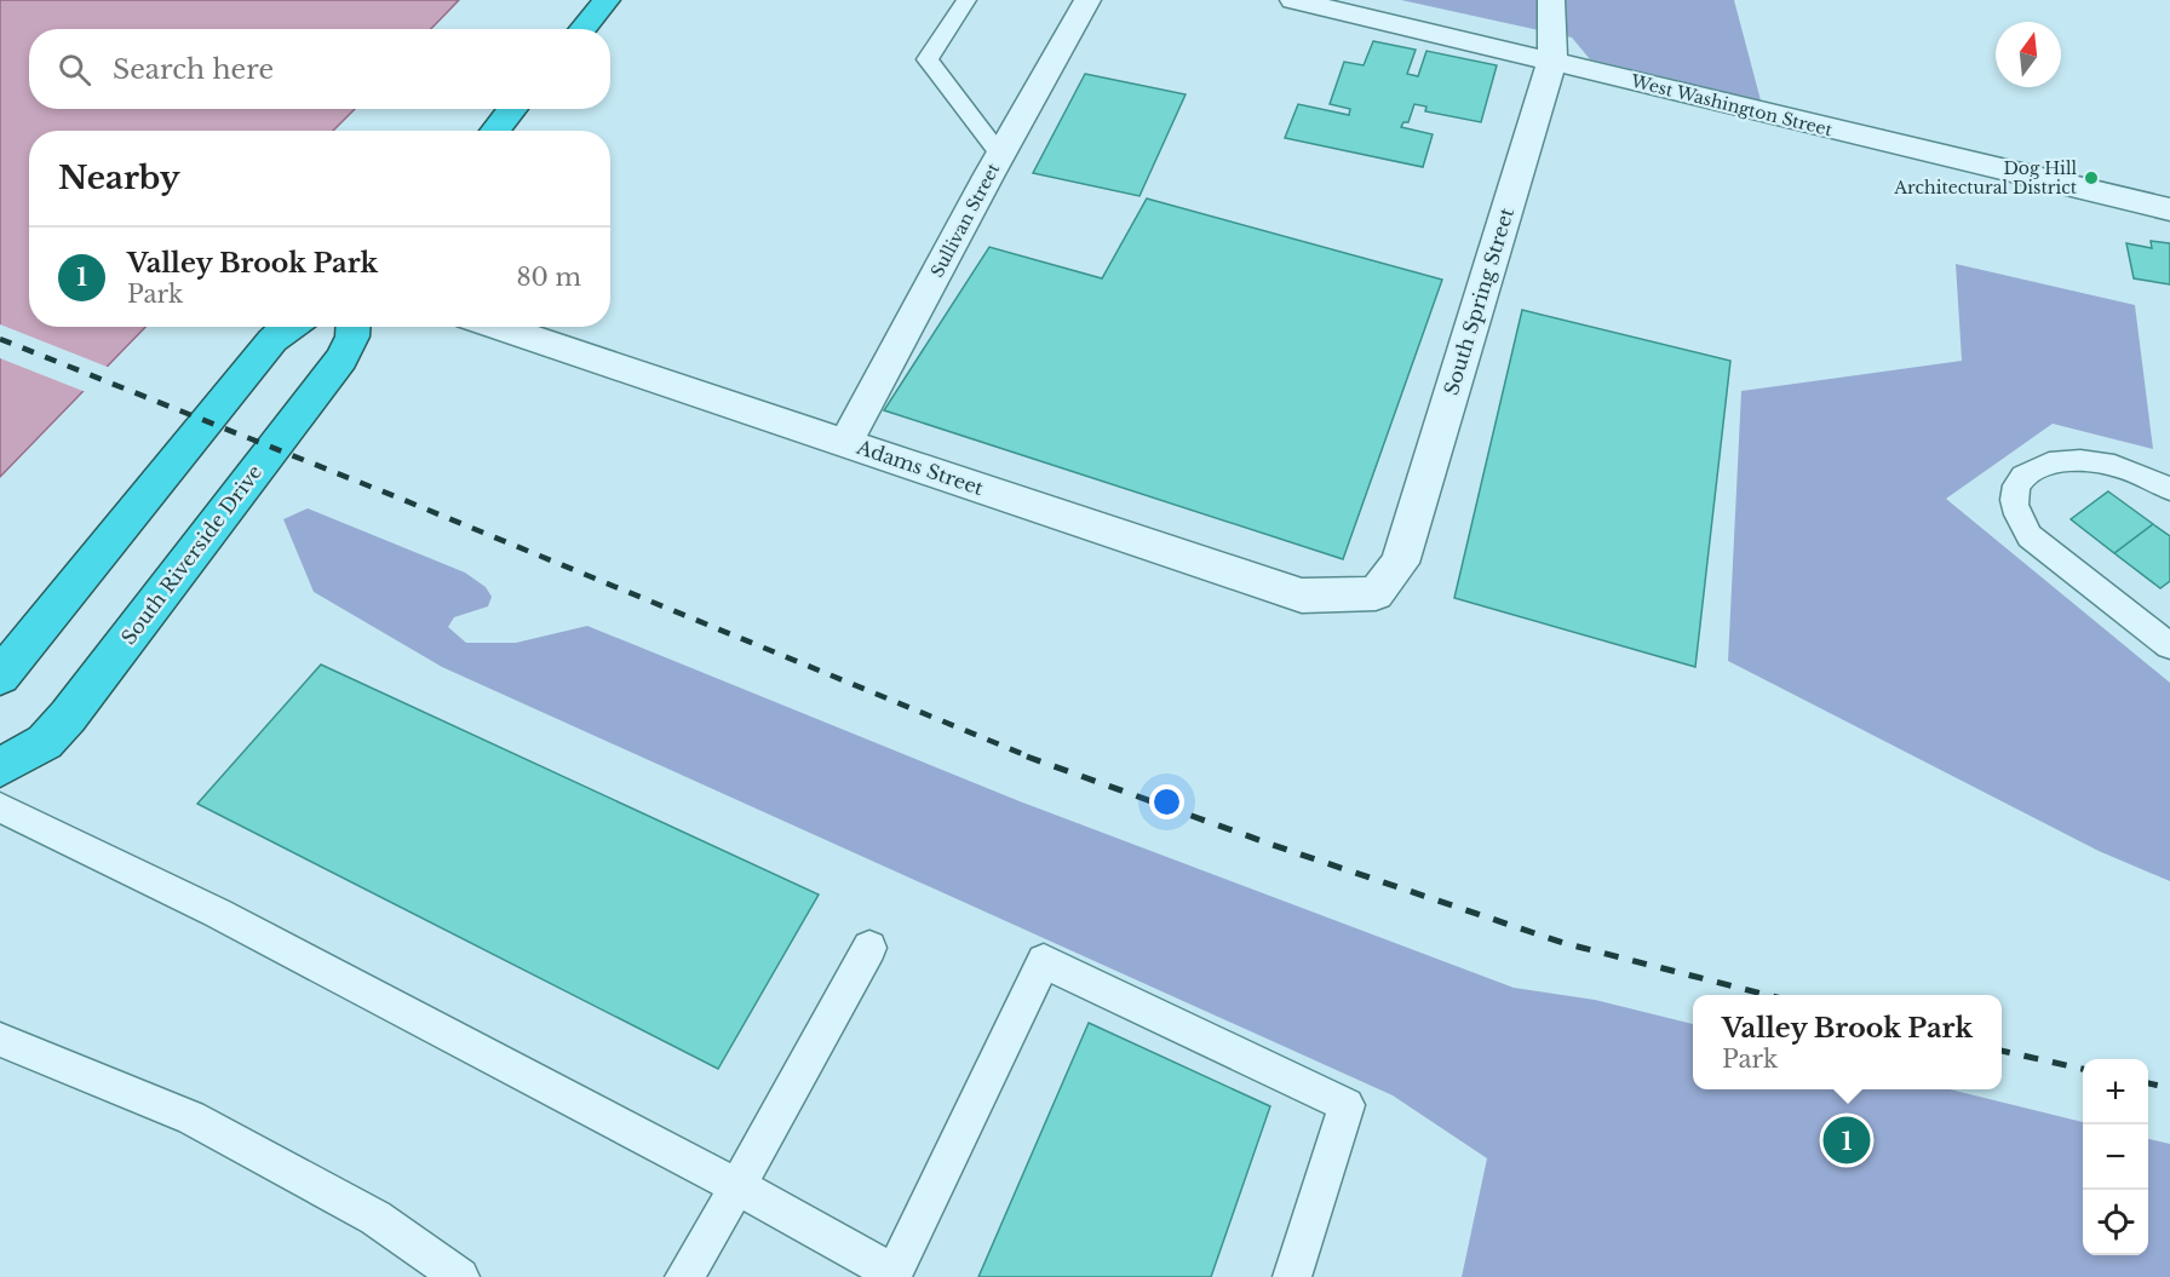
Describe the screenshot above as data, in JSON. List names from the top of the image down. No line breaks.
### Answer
{"streets":{"highway":["South Riverside Drive"],"street":["West Washington Street","Sullivan Street","South Spring Street","Adams Street"]},"crossings":[["West Washington Street","South Spring Street"],["Sullivan Street","Adams Street"],["South Spring Street","Adams Street"]],"places":["Dog Hill Architectural District"],"north":"top","page":{"search":"Search here","heading":"Nearby","list":[{"mark":"1","name":"Valley Brook Park","note":"Park","value":"80 m"}],"popup":["Valley Brook Park","Park"],"map_buttons":["+","−"],"pins":"1"}}
